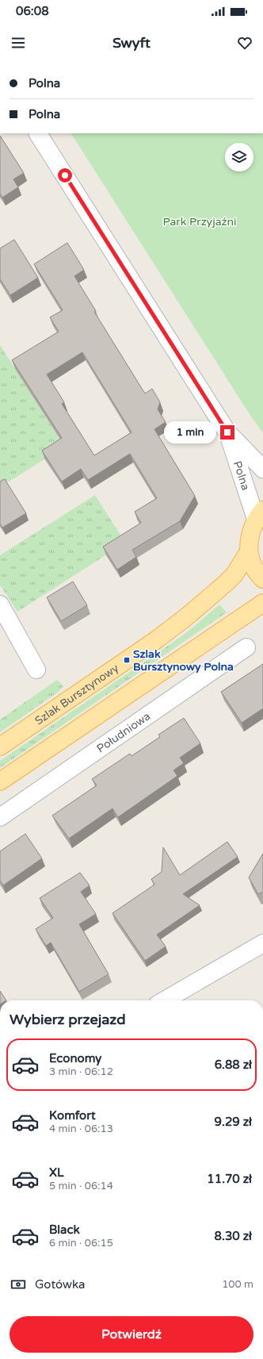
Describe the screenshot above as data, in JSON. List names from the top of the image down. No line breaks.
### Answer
{"streets":{"main road":["Szlak Bursztynowy"],"street":["Polna","Południowa"]},"parks":["Park Przyjaźni"],"places":{"transit":["Szlak Bursztynowy Polna"]},"page":{"status":"06:08","header":"Swyft","banner":["Polna","Polna"],"bubble":"1 min","heading":"Wybierz przejazd","list":[{"name":"Economy","note":"3 min · 06:12","value":"6.88 zł"},{"name":"Komfort","note":"4 min · 06:13","value":"9.29 zł"},{"name":"XL","note":"5 min · 06:14","value":"11.70 zł"},{"name":"Black","note":"6 min · 06:15","value":"8.30 zł"}],"pay":["Gotówka","100 m"],"buttons":"Potwierdź"}}
